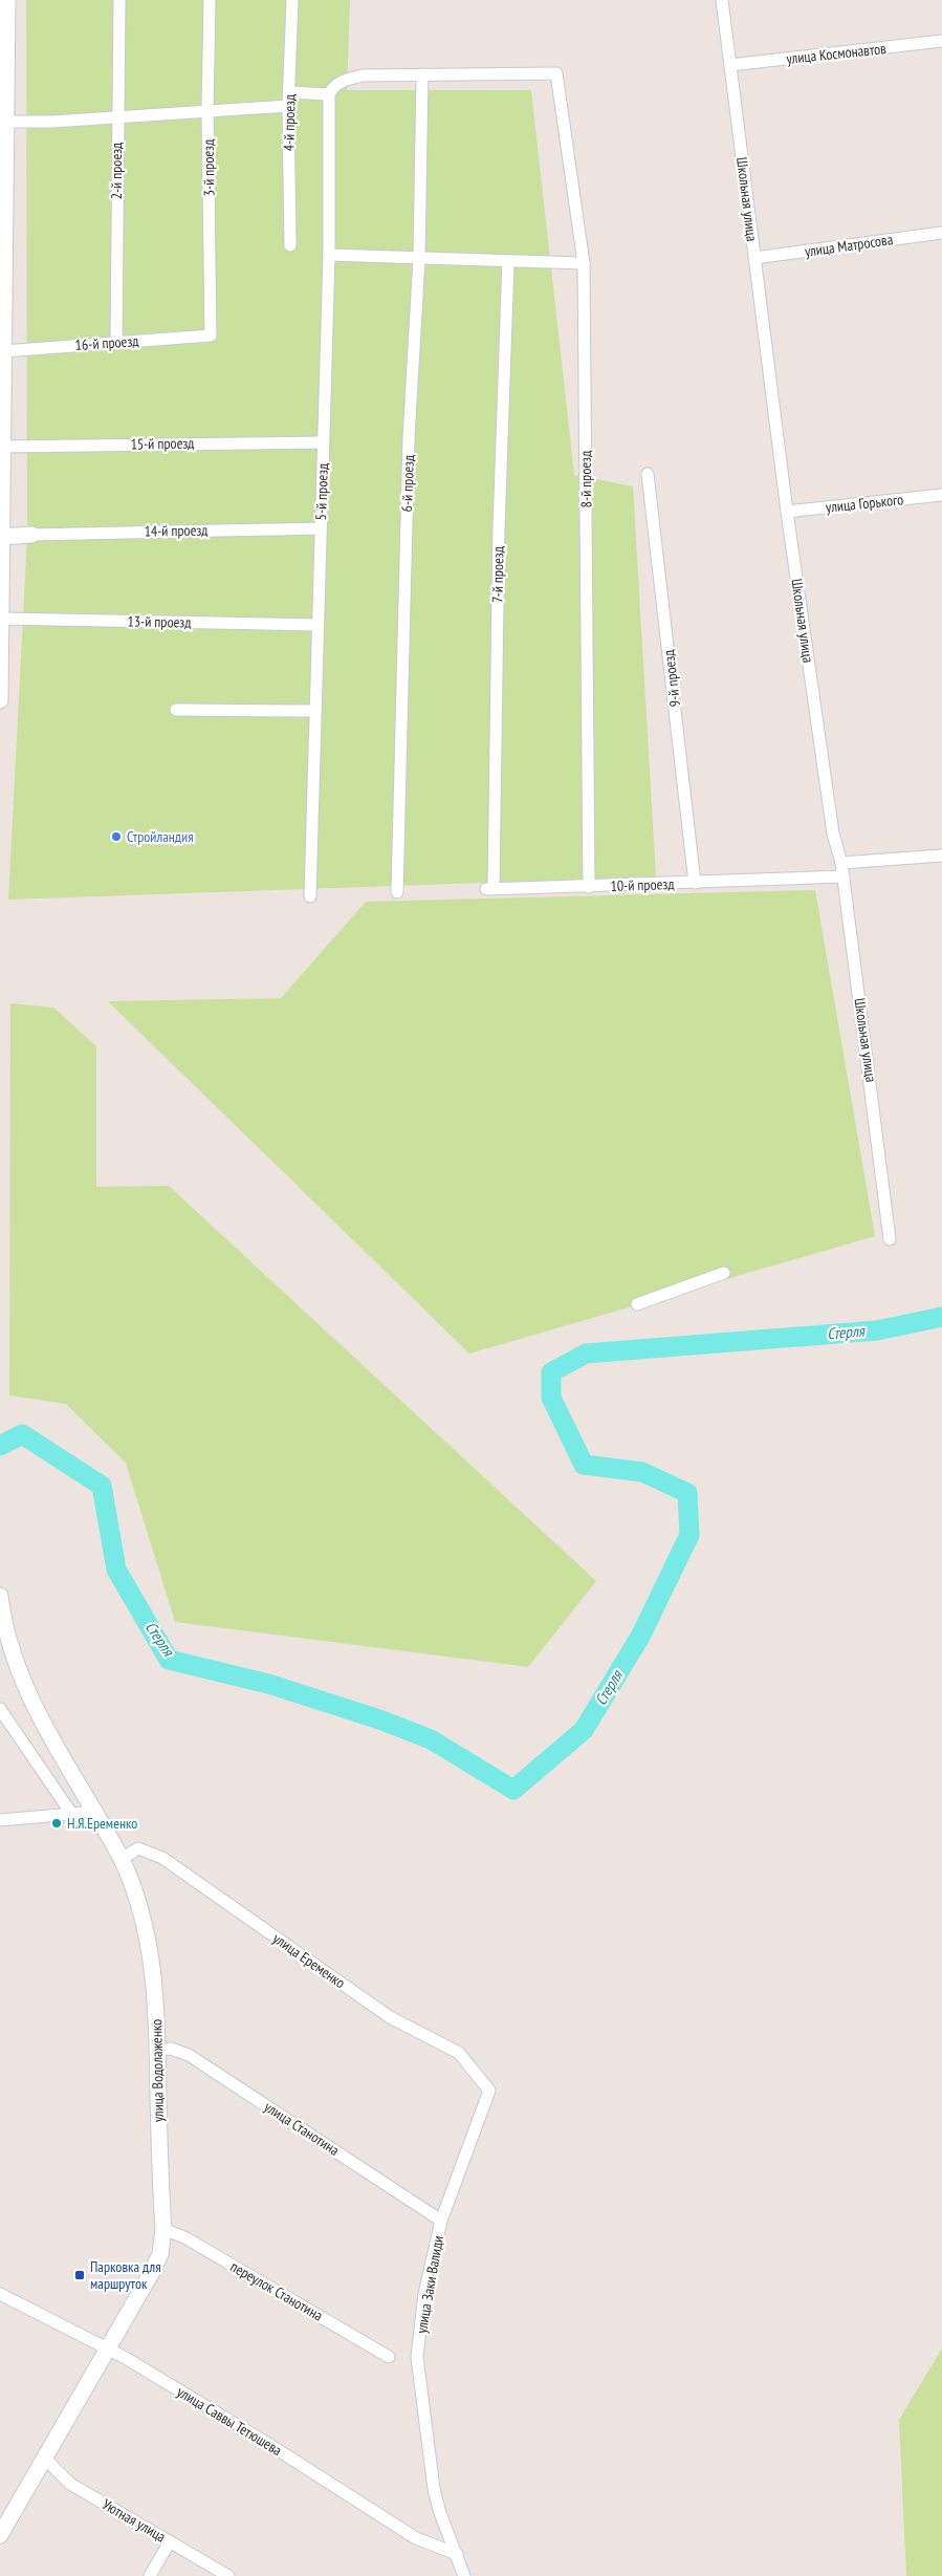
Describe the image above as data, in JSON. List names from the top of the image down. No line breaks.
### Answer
{"streets":{"main road":["улица Водолаженко"],"street":["улица Космонавтов","4-й проезд","3-й проезд","2-й проезд","Школьная улица","улица Матросова","16-й проезд","15-й проезд","8-й проезд","6-й проезд","5-й проезд","улица Горького","14-й проезд","7-й проезд","13-й проезд","9-й проезд","10-й проезд","улица Еременко","улица Станотина","улица Заки Валиди","переулок Станотина","улица Саввы Тетюшева","Уютная улица"]},"crossings":[["улица Космонавтов","Школьная улица"],["3-й проезд","16-й проезд"],["2-й проезд","16-й проезд"],["Школьная улица","улица Матросова"],["Школьная улица","улица Горького"],["Школьная улица","10-й проезд"],["15-й проезд","5-й проезд"],["8-й проезд","6-й проезд"],["8-й проезд","10-й проезд"],["5-й проезд","14-й проезд"],["5-й проезд","13-й проезд"],["7-й проезд","10-й проезд"],["9-й проезд","10-й проезд"],["улица Еременко","улица Водолаженко"],["улица Еременко","улица Заки Валиди"],["улица Водолаженко","улица Станотина"],["улица Водолаженко","переулок Станотина"],["улица Водолаженко","улица Саввы Тетюшева"],["улица Водолаженко","Уютная улица"],["улица Станотина","улица Заки Валиди"],["улица Заки Валиди","улица Саввы Тетюшева"]],"water":["Стерля"],"places":{"other":["Стройландия","Н.Я.Еременко"],"transit":["Парковка для маршруток"]}}
